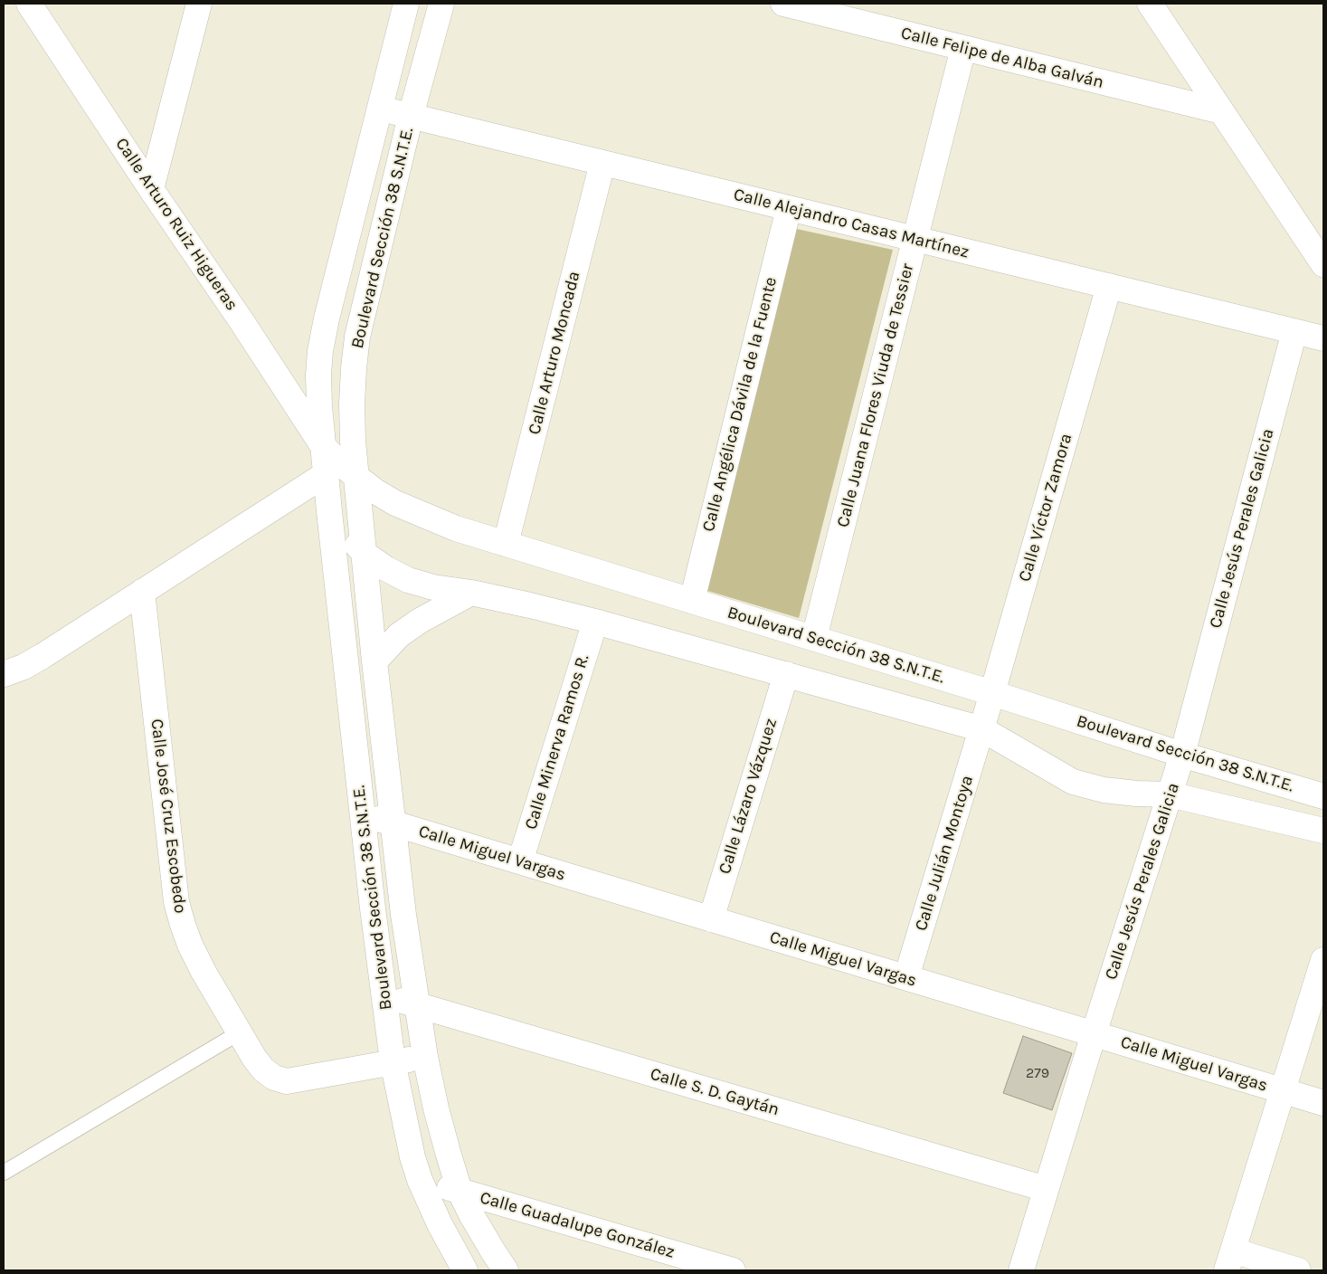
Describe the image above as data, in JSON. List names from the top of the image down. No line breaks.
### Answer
{"streets":{"street":["Calle Felipe de Alba Galván","Calle Alejandro Casas Martínez","Calle Arturo Ruiz Higueras","Boulevard Sección 38 S.N.T.E.","Calle Arturo Moncada","Calle Juana Flores Viuda de Tessier","Calle Angélica Dávila de la Fuente","Calle Víctor Zamora","Calle Jesús Perales Galicia","Calle Minerva Ramos R.","Calle Lázaro Vázquez","Calle José Cruz Escobedo","Calle Miguel Vargas","Calle Julián Montoya","Calle S. D. Gaytán","Calle Guadalupe González"]},"crossings":[["Calle Felipe de Alba Galván","Calle Juana Flores Viuda de Tessier"],["Calle Alejandro Casas Martínez","Boulevard Sección 38 S.N.T.E."],["Calle Alejandro Casas Martínez","Calle Arturo Moncada"],["Calle Alejandro Casas Martínez","Calle Juana Flores Viuda de Tessier"],["Calle Alejandro Casas Martínez","Calle Angélica Dávila de la Fuente"],["Calle Alejandro Casas Martínez","Calle Víctor Zamora"],["Calle Alejandro Casas Martínez","Calle Jesús Perales Galicia"],["Calle Arturo Ruiz Higueras","Boulevard Sección 38 S.N.T.E."],["Boulevard Sección 38 S.N.T.E.","Calle Arturo Moncada"],["Boulevard Sección 38 S.N.T.E.","Calle Juana Flores Viuda de Tessier"],["Boulevard Sección 38 S.N.T.E.","Calle Angélica Dávila de la Fuente"],["Boulevard Sección 38 S.N.T.E.","Calle Víctor Zamora"],["Boulevard Sección 38 S.N.T.E.","Calle Jesús Perales Galicia"],["Boulevard Sección 38 S.N.T.E.","Calle Minerva Ramos R."],["Boulevard Sección 38 S.N.T.E.","Calle Lázaro Vázquez"],["Boulevard Sección 38 S.N.T.E.","Calle José Cruz Escobedo"],["Boulevard Sección 38 S.N.T.E.","Calle Miguel Vargas"],["Boulevard Sección 38 S.N.T.E.","Calle Julián Montoya"],["Boulevard Sección 38 S.N.T.E.","Calle S. D. Gaytán"],["Boulevard Sección 38 S.N.T.E.","Calle Guadalupe González"],["Calle Víctor Zamora","Calle Julián Montoya"],["Calle Jesús Perales Galicia","Calle Miguel Vargas"],["Calle Jesús Perales Galicia","Calle S. D. Gaytán"],["Calle Minerva Ramos R.","Calle Miguel Vargas"],["Calle Lázaro Vázquez","Calle Miguel Vargas"],["Calle Miguel Vargas","Calle Julián Montoya"]],"house_numbers":["279"]}
